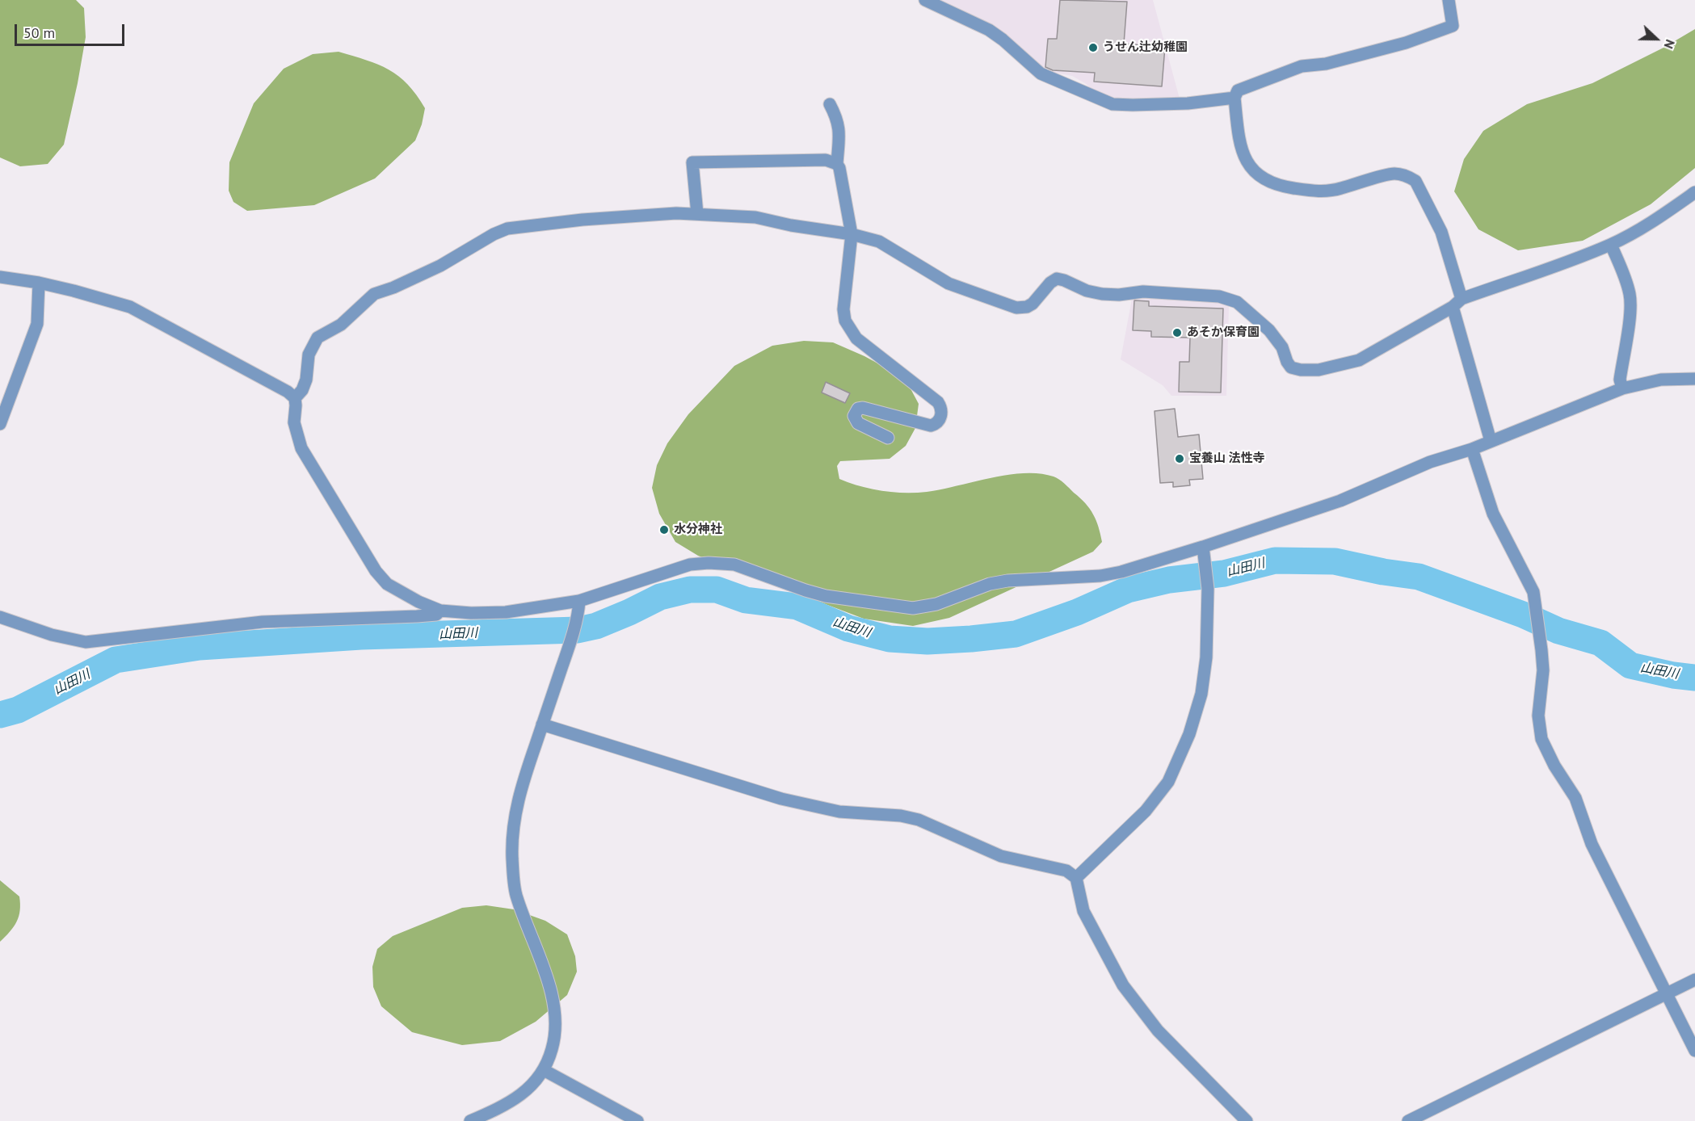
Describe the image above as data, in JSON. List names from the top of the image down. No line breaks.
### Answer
{"water":["山田川"],"places":["うせん辻幼稚園","あそか保育園","宝養山 法性寺","水分神社"],"scale_bar":"50 m","north":"right"}
